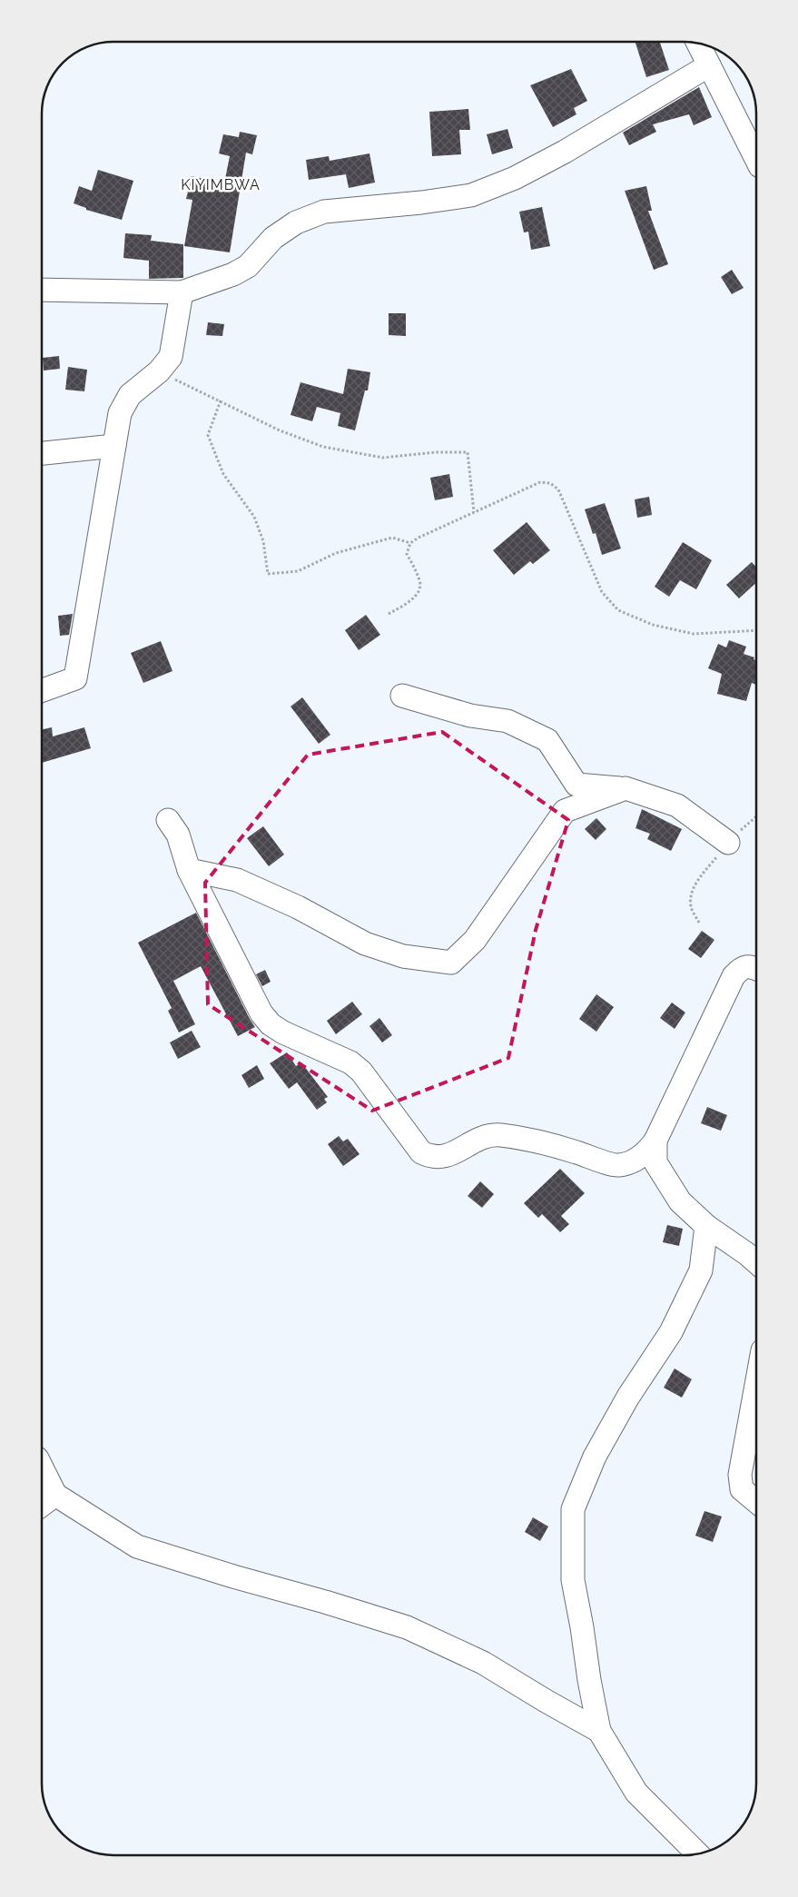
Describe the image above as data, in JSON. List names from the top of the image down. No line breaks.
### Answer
{"districts":["KIYIMBWA"]}
